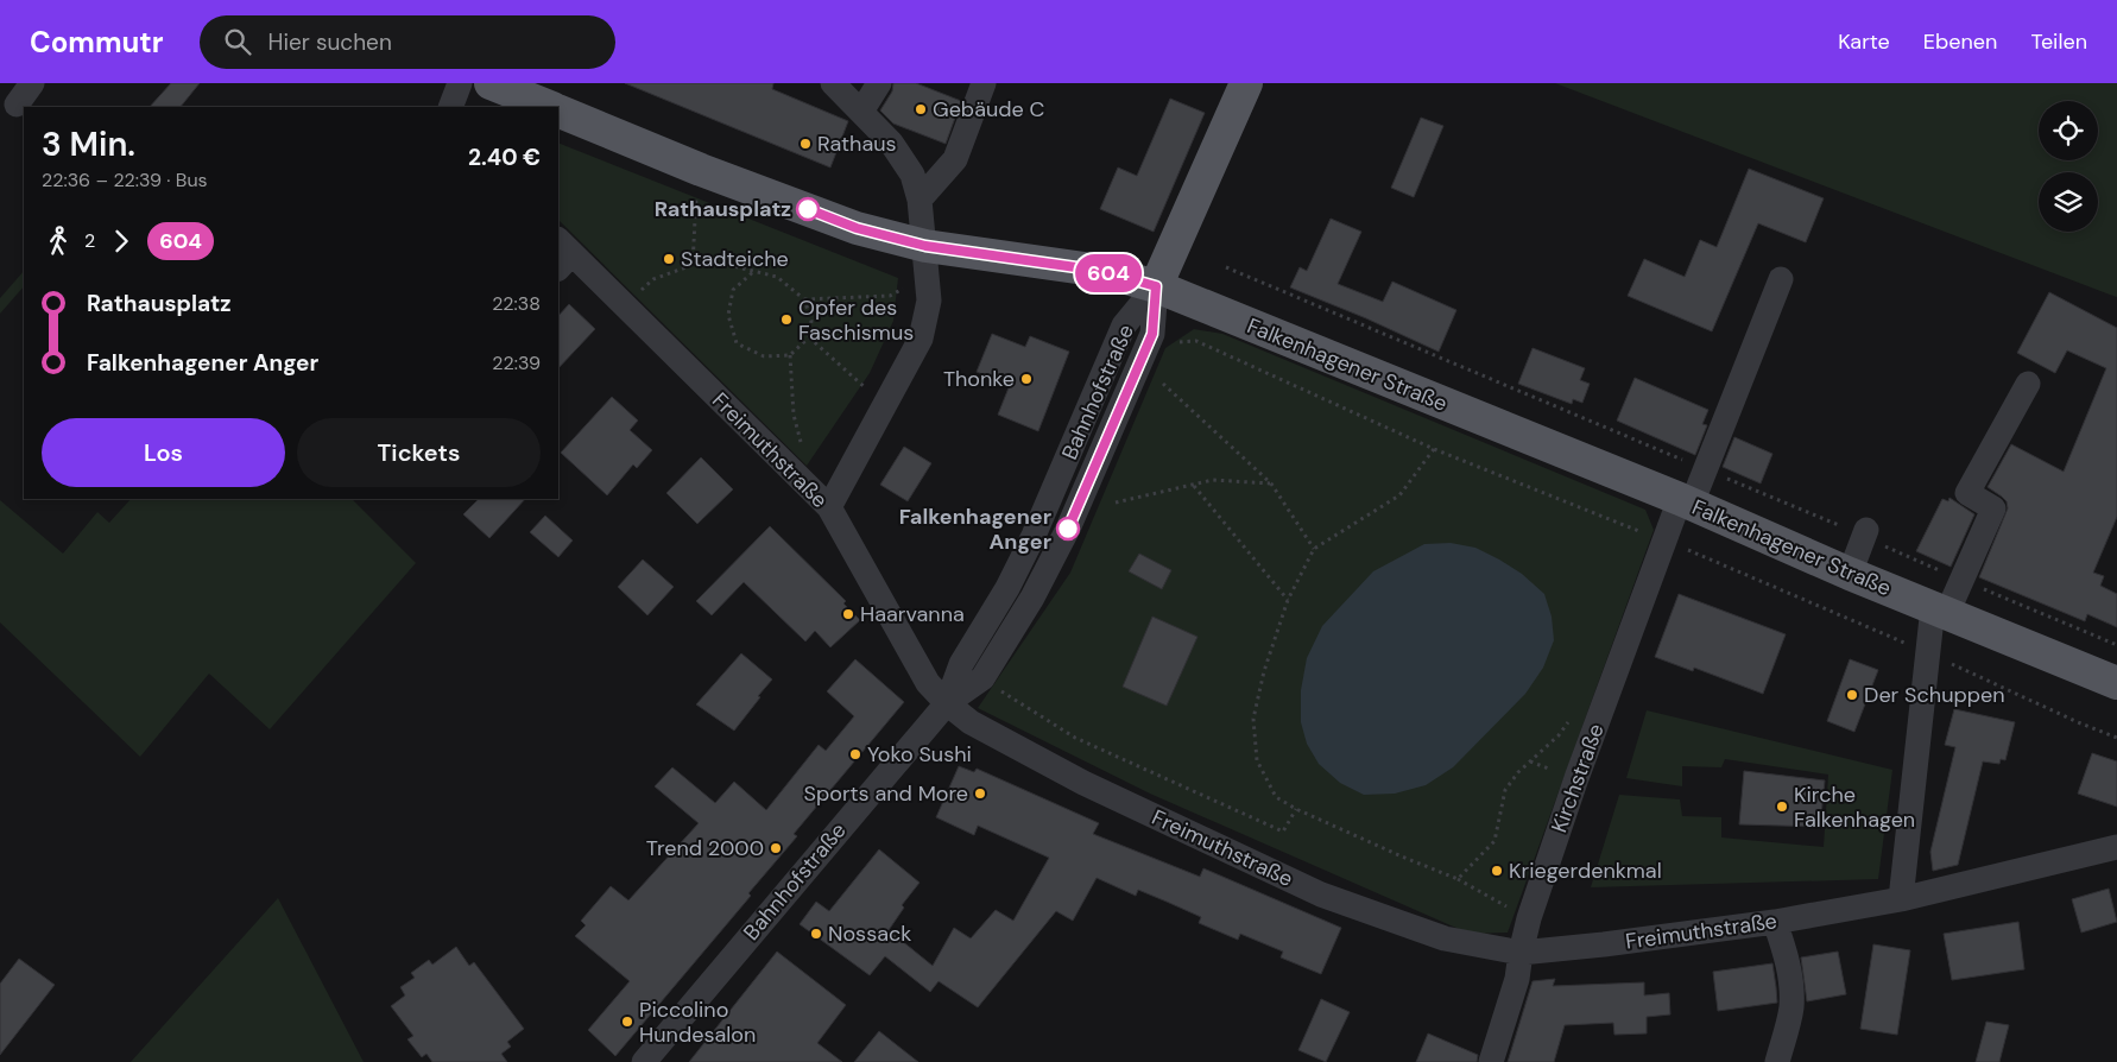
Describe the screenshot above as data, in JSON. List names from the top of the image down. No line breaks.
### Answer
{"streets":{"main road":["Falkenhagener Straße"],"street":["Bahnhofstraße","Freimuthstraße","Kirchstraße"]},"crossings":[["Falkenhagener Straße","Bahnhofstraße"],["Falkenhagener Straße","Kirchstraße"],["Bahnhofstraße","Freimuthstraße"],["Freimuthstraße","Kirchstraße"]],"places":["Gebäude C","Rathaus","Rathausplatz","Stadteiche","Opfer des Faschismus","Thonke","Falkenhagener Anger","Haarvanna","Der Schuppen","Yoko Sushi","Sports and More","Kirche Falkenhagen","Trend 2000","Kriegerdenkmal","Nossack","Piccolino Hundesalon"],"lines":["bus line 604"],"page":{"header":"Commutr","search":"Hier suchen","nav":["Karte","Ebenen","Teilen"],"on_map":"604","heading":["3 Min.","22:36 – 22:39 · Bus","2.40 €"],"legs":["2","604"],"list":[{"name":"Rathausplatz","value":"22:38"},{"name":"Falkenhagener Anger","value":"22:39"}],"buttons":["Los","Tickets"]}}
